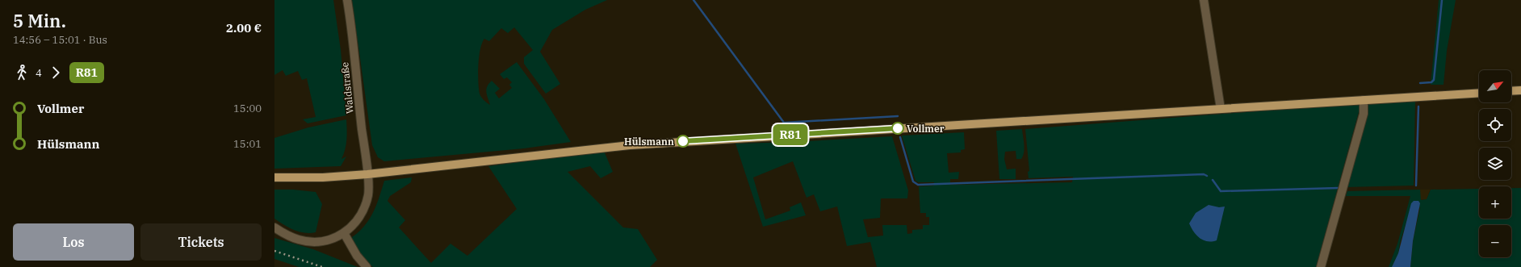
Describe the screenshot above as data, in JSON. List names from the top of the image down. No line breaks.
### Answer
{"streets":{"street":["Waldstraße"]},"places":["Vollmer","Hülsmann"],"lines":["bus line R81"],"north":"top right","page":{"heading":["5 Min.","14:56 – 15:01 · Bus","2.00 €"],"on_map":"R81","legs":["4","R81"],"map_buttons":["+","−"],"list":[{"name":"Vollmer","value":"15:00"},{"name":"Hülsmann","value":"15:01"}],"buttons":["Los","Tickets"]}}
